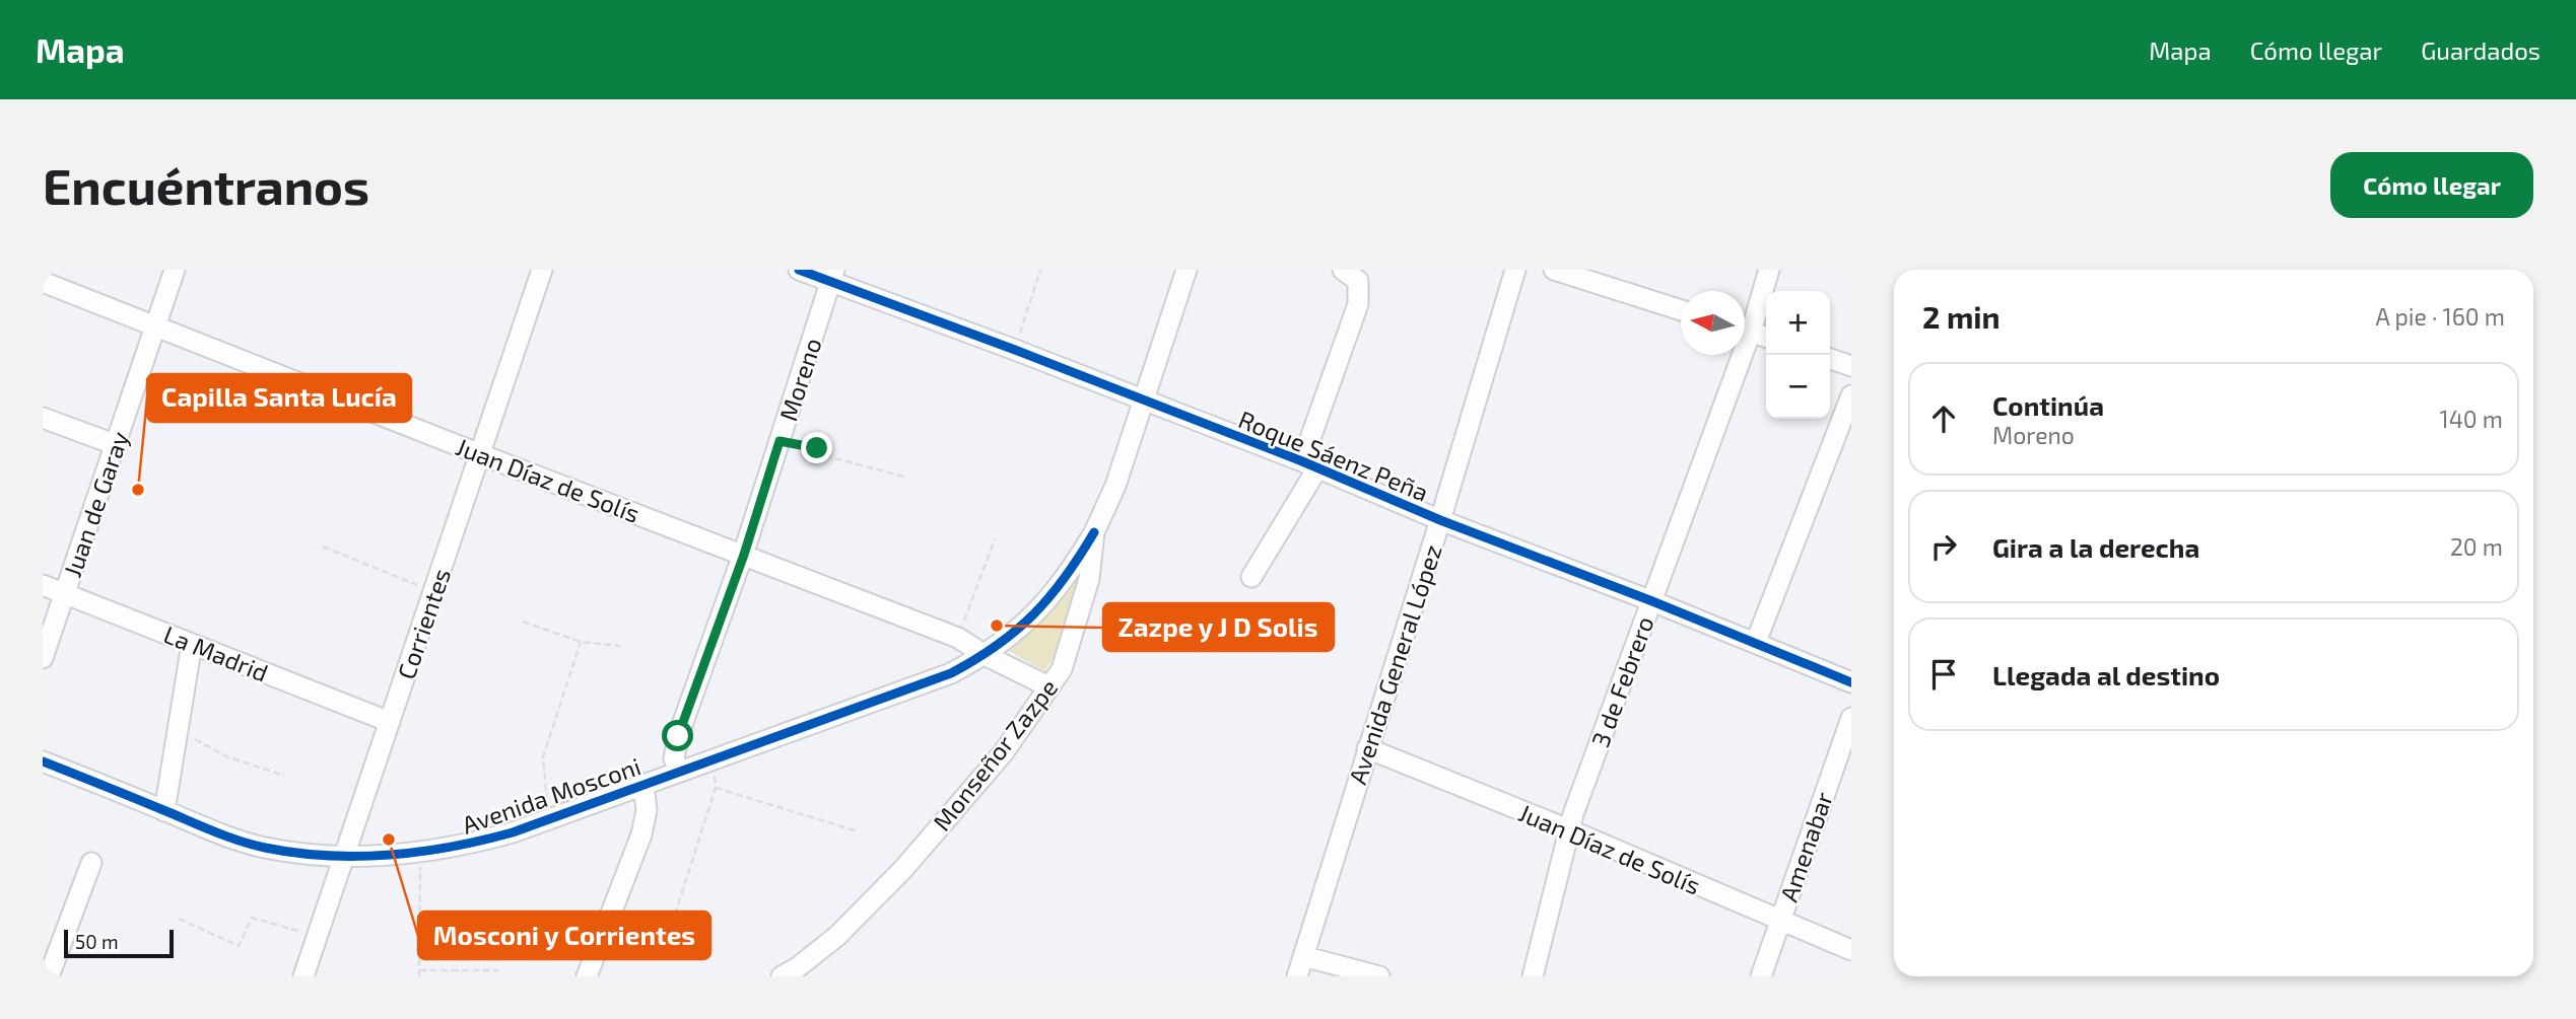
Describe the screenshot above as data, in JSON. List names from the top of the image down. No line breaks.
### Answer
{"streets":{"street":["Moreno","Roque Sáenz Peña","Juan Díaz de Solís","Juan de Garay","Corrientes","La Madrid","Avenida General López","3 de Febrero","Monseñor Zazpe","Avenida Mosconi","Amenabar"]},"crossings":[["Moreno","Roque Sáenz Peña"],["Moreno","Juan Díaz de Solís"],["Moreno","Avenida Mosconi"],["Roque Sáenz Peña","Avenida General López"],["Roque Sáenz Peña","3 de Febrero"],["Roque Sáenz Peña","Monseñor Zazpe"],["Juan Díaz de Solís","Juan de Garay"],["Juan Díaz de Solís","Corrientes"],["Juan Díaz de Solís","Avenida General López"],["Juan Díaz de Solís","3 de Febrero"],["Juan Díaz de Solís","Monseñor Zazpe"],["Juan Díaz de Solís","Avenida Mosconi"],["Juan Díaz de Solís","Amenabar"],["Juan de Garay","La Madrid"],["Corrientes","La Madrid"],["Corrientes","Avenida Mosconi"],["Monseñor Zazpe","Avenida Mosconi"]],"places":["Capilla Santa Lucía","Zazpe y J D Solis","Mosconi y Corrientes"],"scale_bar":"50 m","north":"left","page":{"header":"Mapa","nav":["Mapa","Cómo llegar","Guardados"],"buttons":"Cómo llegar","title":"Encuéntranos","heading":["2 min","A pie · 160 m"],"map_buttons":["+","−"],"list":[["Continúa","Moreno","140 m"],["Gira a la derecha","20 m"],"Llegada al destino"],"scale":"50 m"}}
